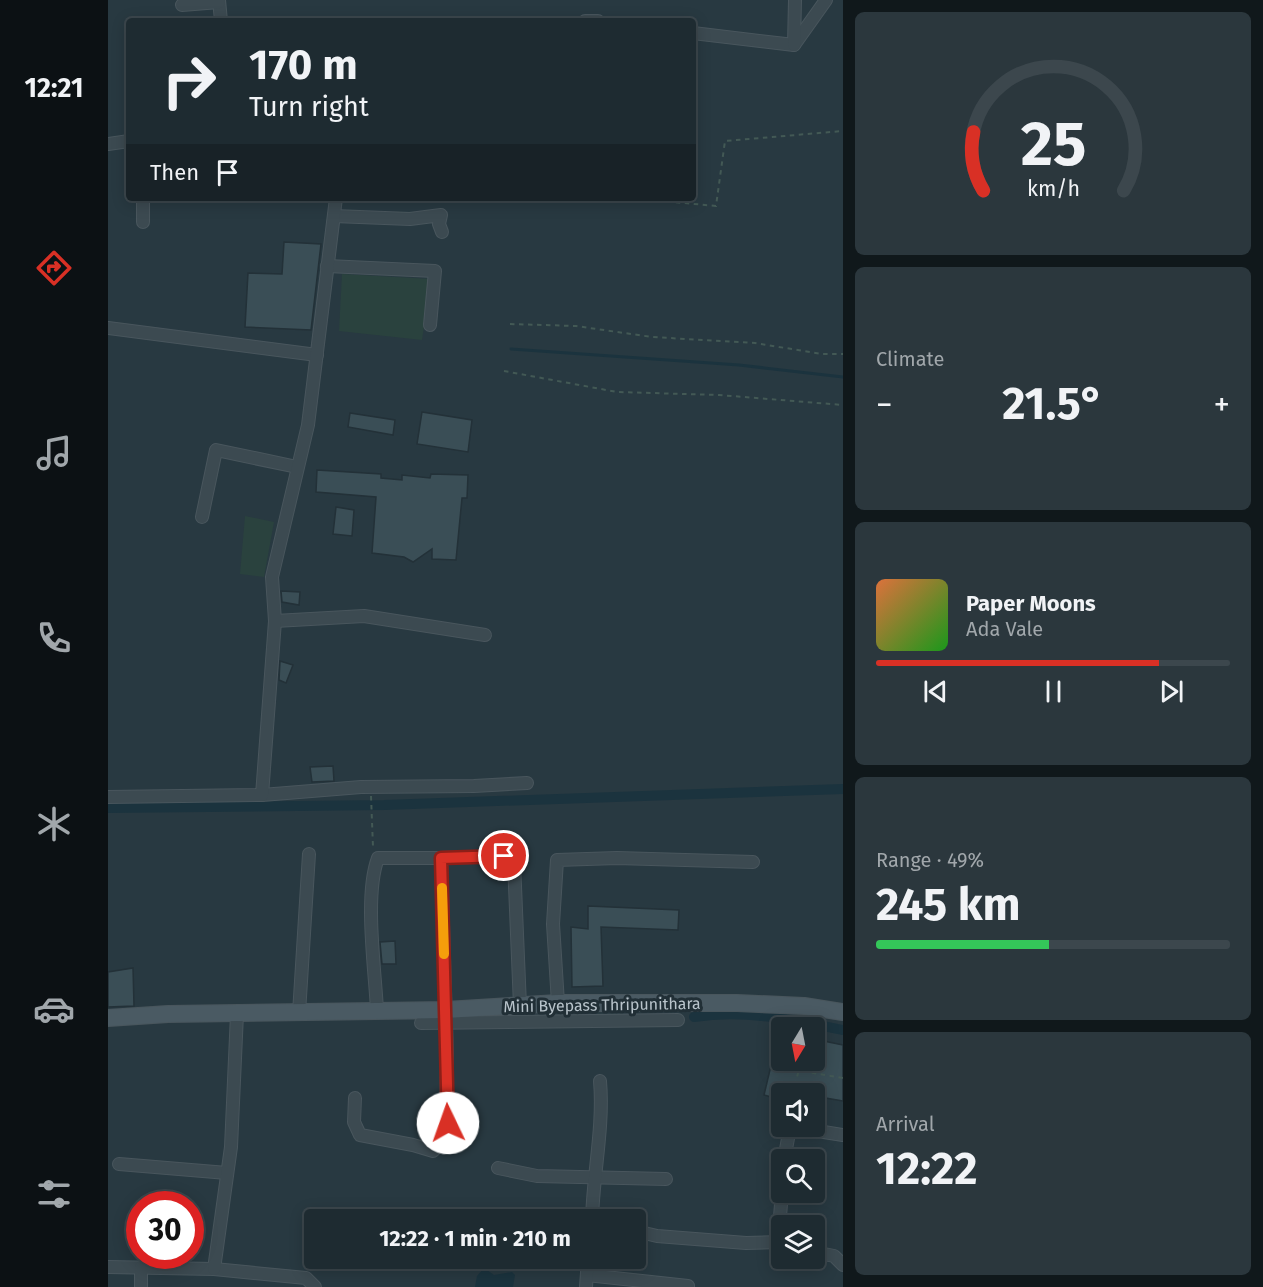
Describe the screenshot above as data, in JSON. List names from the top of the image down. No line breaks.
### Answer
{"streets":{"main road":["Mini Byepass Thripunithara"]},"north":"bottom","page":{"tabs":"12:21","turn":["170 m","Turn right"],"then":"Then","tile":["Climate",["Range · 49%","245 km"],["Arrival","12:22"]],"heat":["−","21.5°","+"],"song":["Paper Moons","Ada Vale"],"limit":"30","trip":"12:22 · 1 min · 210 m","gauge":["25","km/h"]}}
